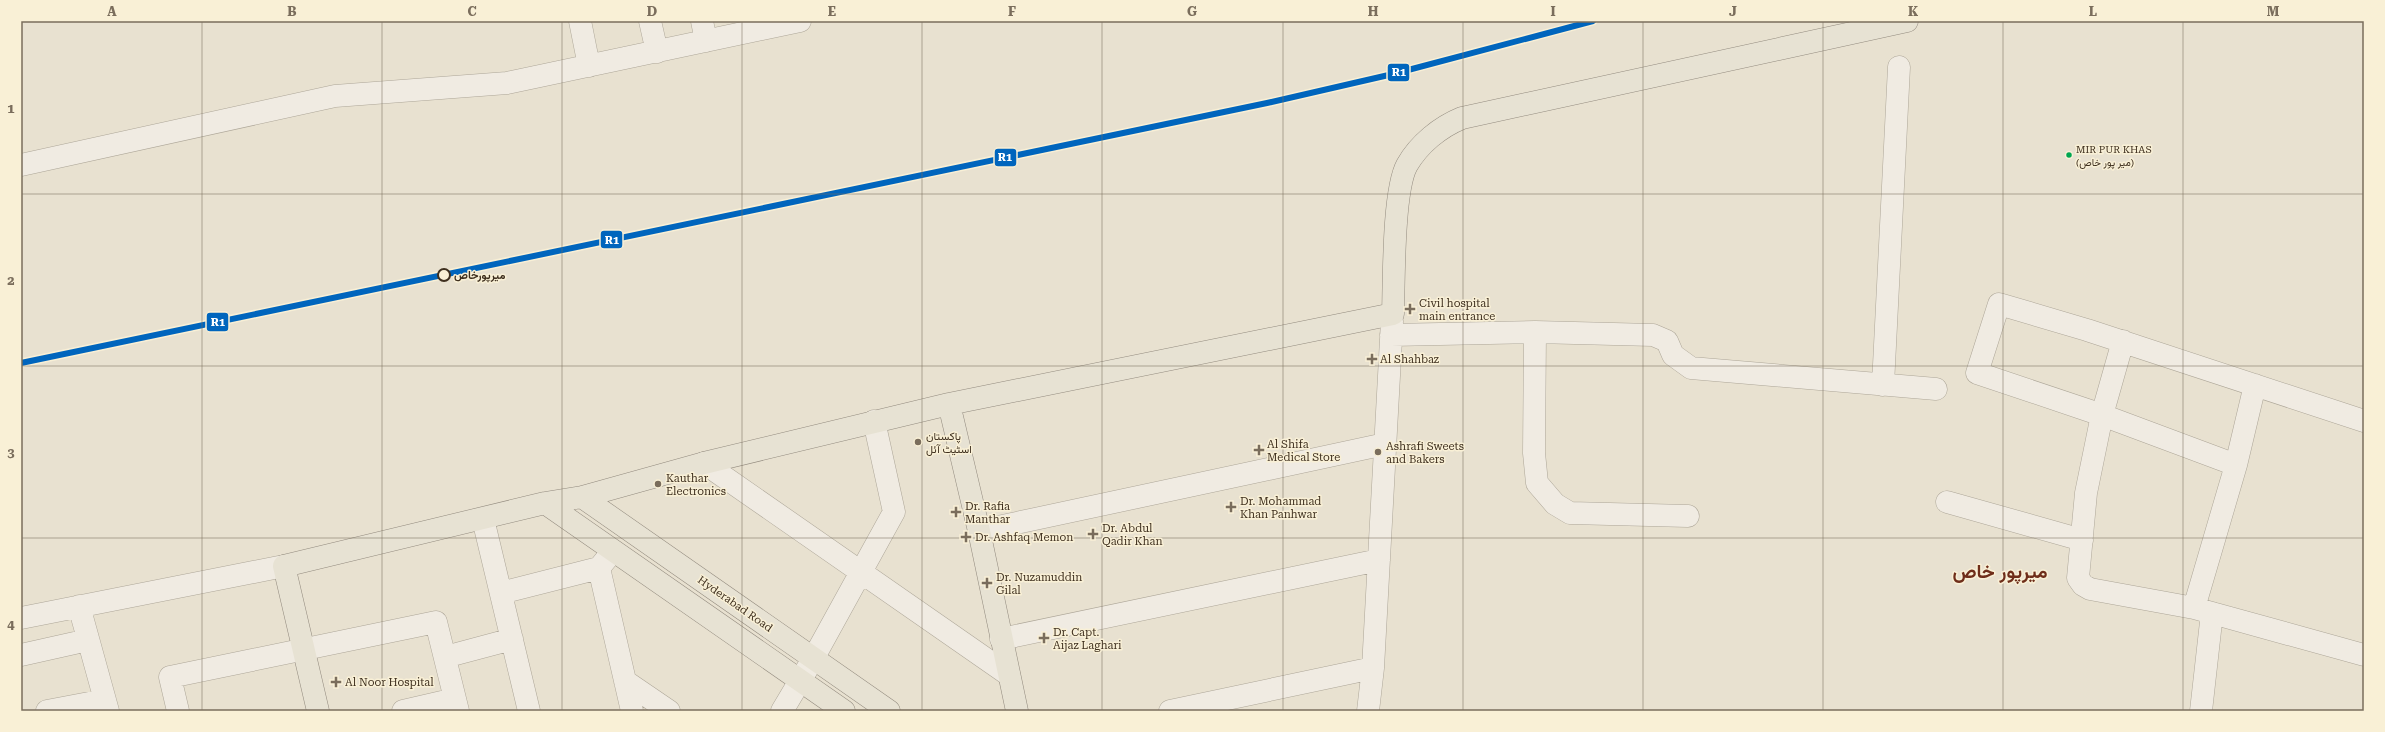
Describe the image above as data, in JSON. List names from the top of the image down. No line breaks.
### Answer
{"streets":{"main road":["Hyderabad Road"]},"districts":["میرپور خاص"],"places":{"other":["MIR PUR KHAS (میر پور خاص)","ميرپورخاص","پاکستان اسٹیٹ آئل","Ashrafi Sweets and Bakers","Kauthar Electronics"],"health":["Civil hospital main entrance","Al Shahbaz","Al Shifa Medical Store","Dr. Mohammad Khan Panhwar","Dr. Rafia Manthar","Dr. Abdul Qadir Khan","Dr. Ashfaq Memon","Dr. Nuzamuddin Gilal","Dr. Capt. Aijaz Laghari","Al Noor Hospital"]},"lines":["transit line R1"],"grid":{"columns":["A","B","C","D","E","F","G","H","I","J","K","L","M"],"rows":["1","2","3","4"]}}
